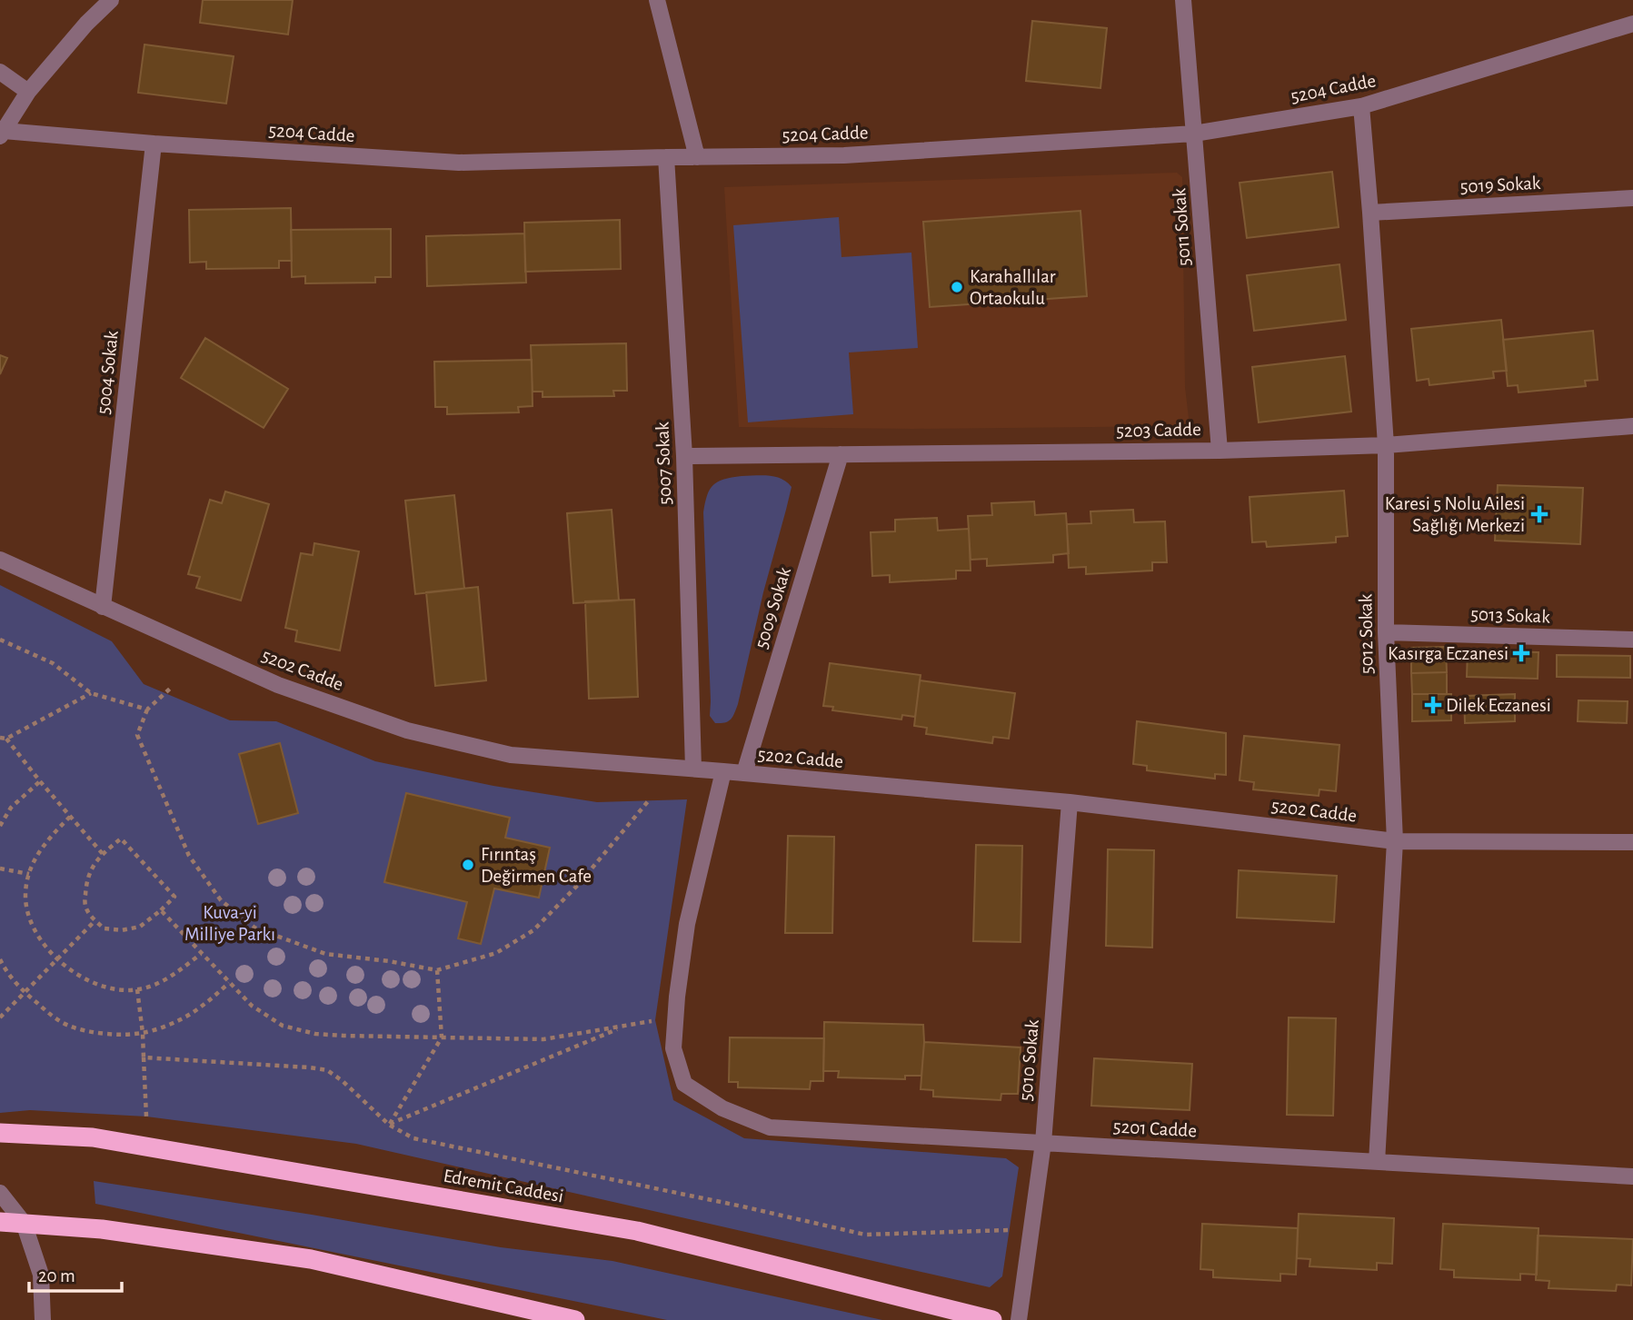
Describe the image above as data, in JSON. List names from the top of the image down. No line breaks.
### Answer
{"streets":{"highway":["Edremit Caddesi"],"street":["5204 Cadde","5019 Sokak","5011 Sokak","5004 Sokak","5203 Cadde","5007 Sokak","5009 Sokak","5013 Sokak","5012 Sokak","5202 Cadde","5010 Sokak","5201 Cadde"]},"crossings":[["5204 Cadde","5011 Sokak"],["5204 Cadde","5004 Sokak"],["5204 Cadde","5007 Sokak"],["5204 Cadde","5012 Sokak"],["5019 Sokak","5012 Sokak"],["5011 Sokak","5203 Cadde"],["5004 Sokak","5202 Cadde"],["5203 Cadde","5007 Sokak"],["5203 Cadde","5009 Sokak"],["5203 Cadde","5012 Sokak"],["5007 Sokak","5202 Cadde"],["5009 Sokak","5202 Cadde"],["5013 Sokak","5012 Sokak"],["5012 Sokak","5202 Cadde"],["5012 Sokak","5201 Cadde"],["5202 Cadde","5010 Sokak"],["5202 Cadde","5201 Cadde"],["5010 Sokak","5201 Cadde"]],"parks":["Kuva-yi Milliye Parkı"],"places":{"other":["Karahallılar Ortaokulu","Fırıntaş Değirmen Cafe"],"health":["Karesi 5 Nolu Ailesi Sağlığı Merkezi","Kasırga Eczanesi","Dilek Eczanesi"]},"scale_bar":"20 m"}
